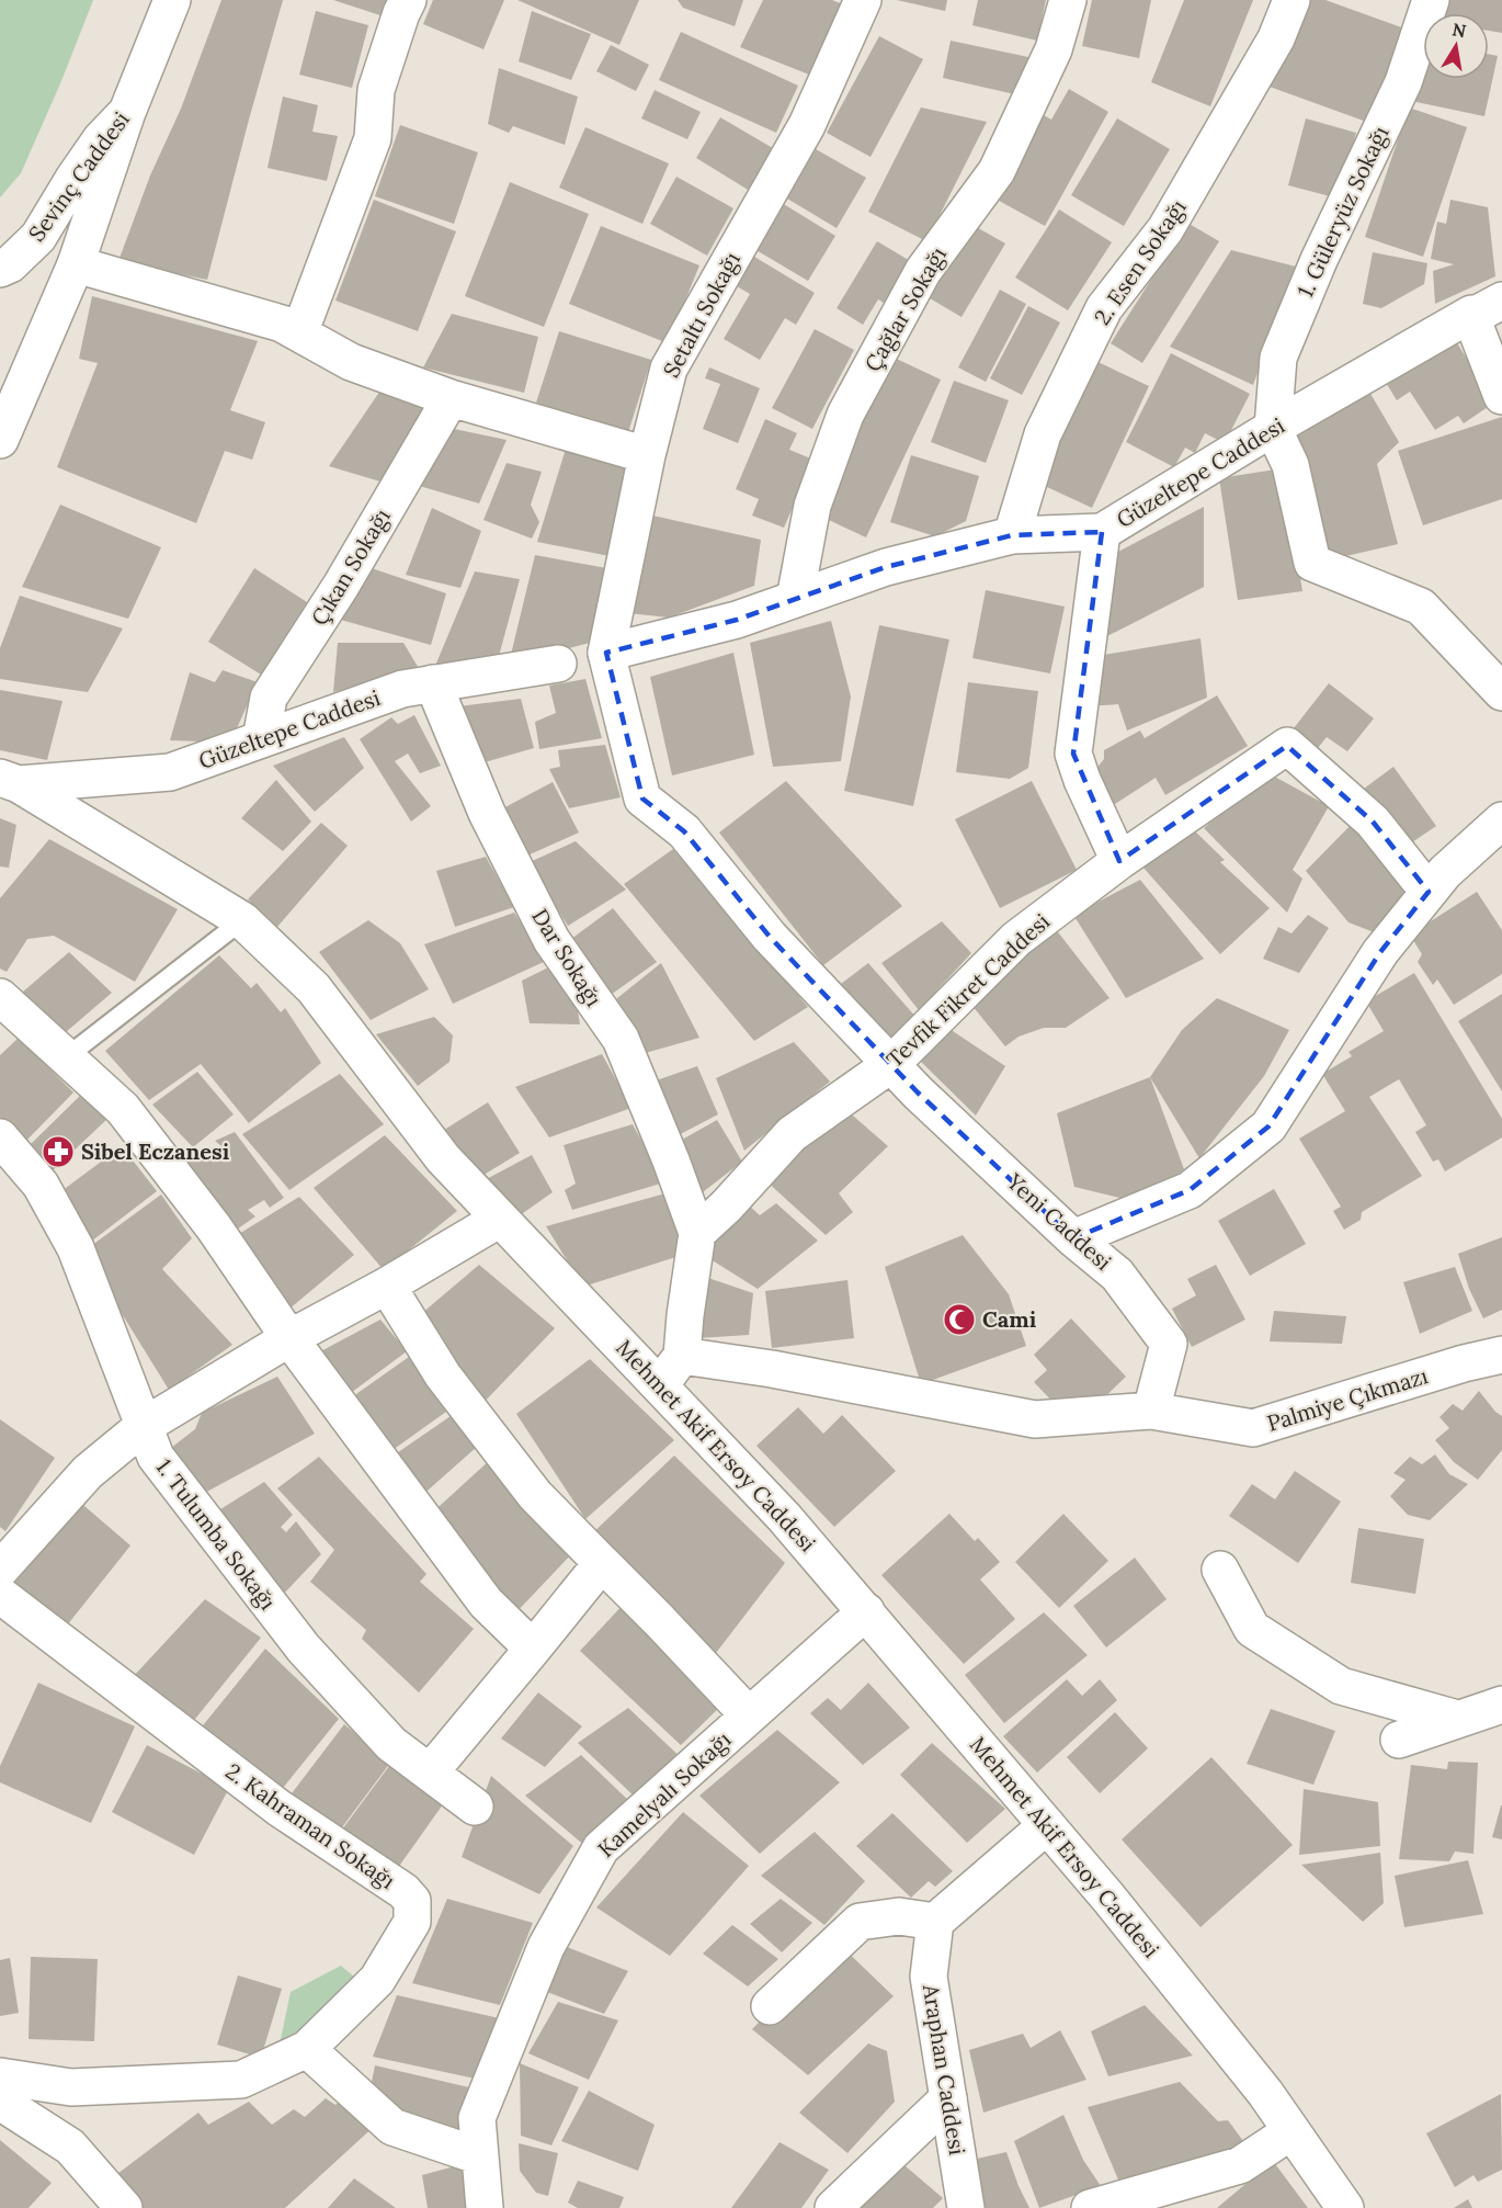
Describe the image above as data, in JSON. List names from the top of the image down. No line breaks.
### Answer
{"streets":{"street":["Sevinç Caddesi","1. Güleryüz Sokağı","2. Esen Sokağı","Çağlar Sokağı","Setaltı Sokağı","Güzeltepe Caddesi","Çıkan Sokağı","Dar Sokağı","Tevfik Fikret Caddesi","Yeni Caddesi","Palmiye Çıkmazı","Mehmet Akif Ersoy Caddesi","1. Tulumba Sokağı","Kamelyalı Sokağı","2. Kahraman Sokağı","Araphan Caddesi"]},"crossings":[["1. Güleryüz Sokağı","Güzeltepe Caddesi"],["2. Esen Sokağı","Güzeltepe Caddesi"],["Çağlar Sokağı","Güzeltepe Caddesi"],["Setaltı Sokağı","Güzeltepe Caddesi"],["Setaltı Sokağı","Yeni Caddesi"],["Güzeltepe Caddesi","Çıkan Sokağı"],["Güzeltepe Caddesi","Dar Sokağı"],["Güzeltepe Caddesi","Yeni Caddesi"],["Güzeltepe Caddesi","Mehmet Akif Ersoy Caddesi"],["Dar Sokağı","Tevfik Fikret Caddesi"],["Tevfik Fikret Caddesi","Yeni Caddesi"],["Yeni Caddesi","Palmiye Çıkmazı"],["Mehmet Akif Ersoy Caddesi","Kamelyalı Sokağı"]],"places":{"pharmacy":["Sibel Eczanesi"],"mosque":["Cami"]},"north":"top"}
